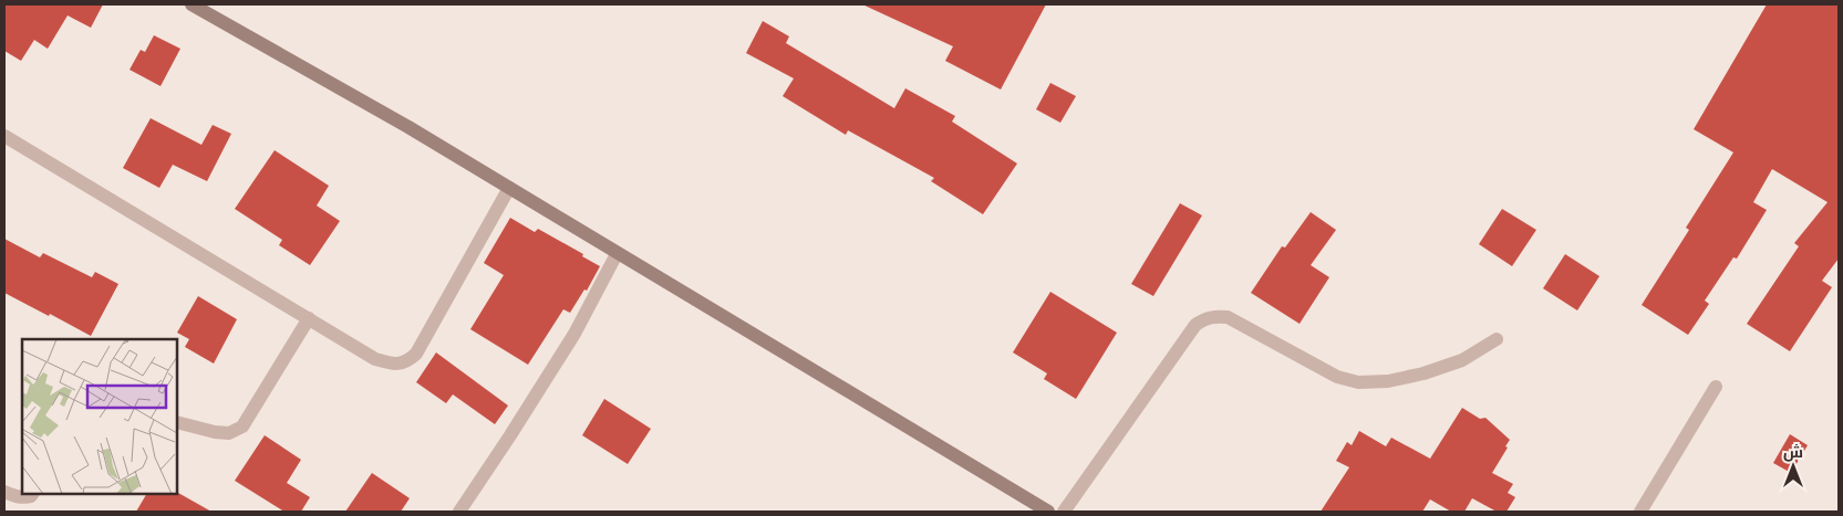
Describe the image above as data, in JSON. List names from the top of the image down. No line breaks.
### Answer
{"north":"top"}
